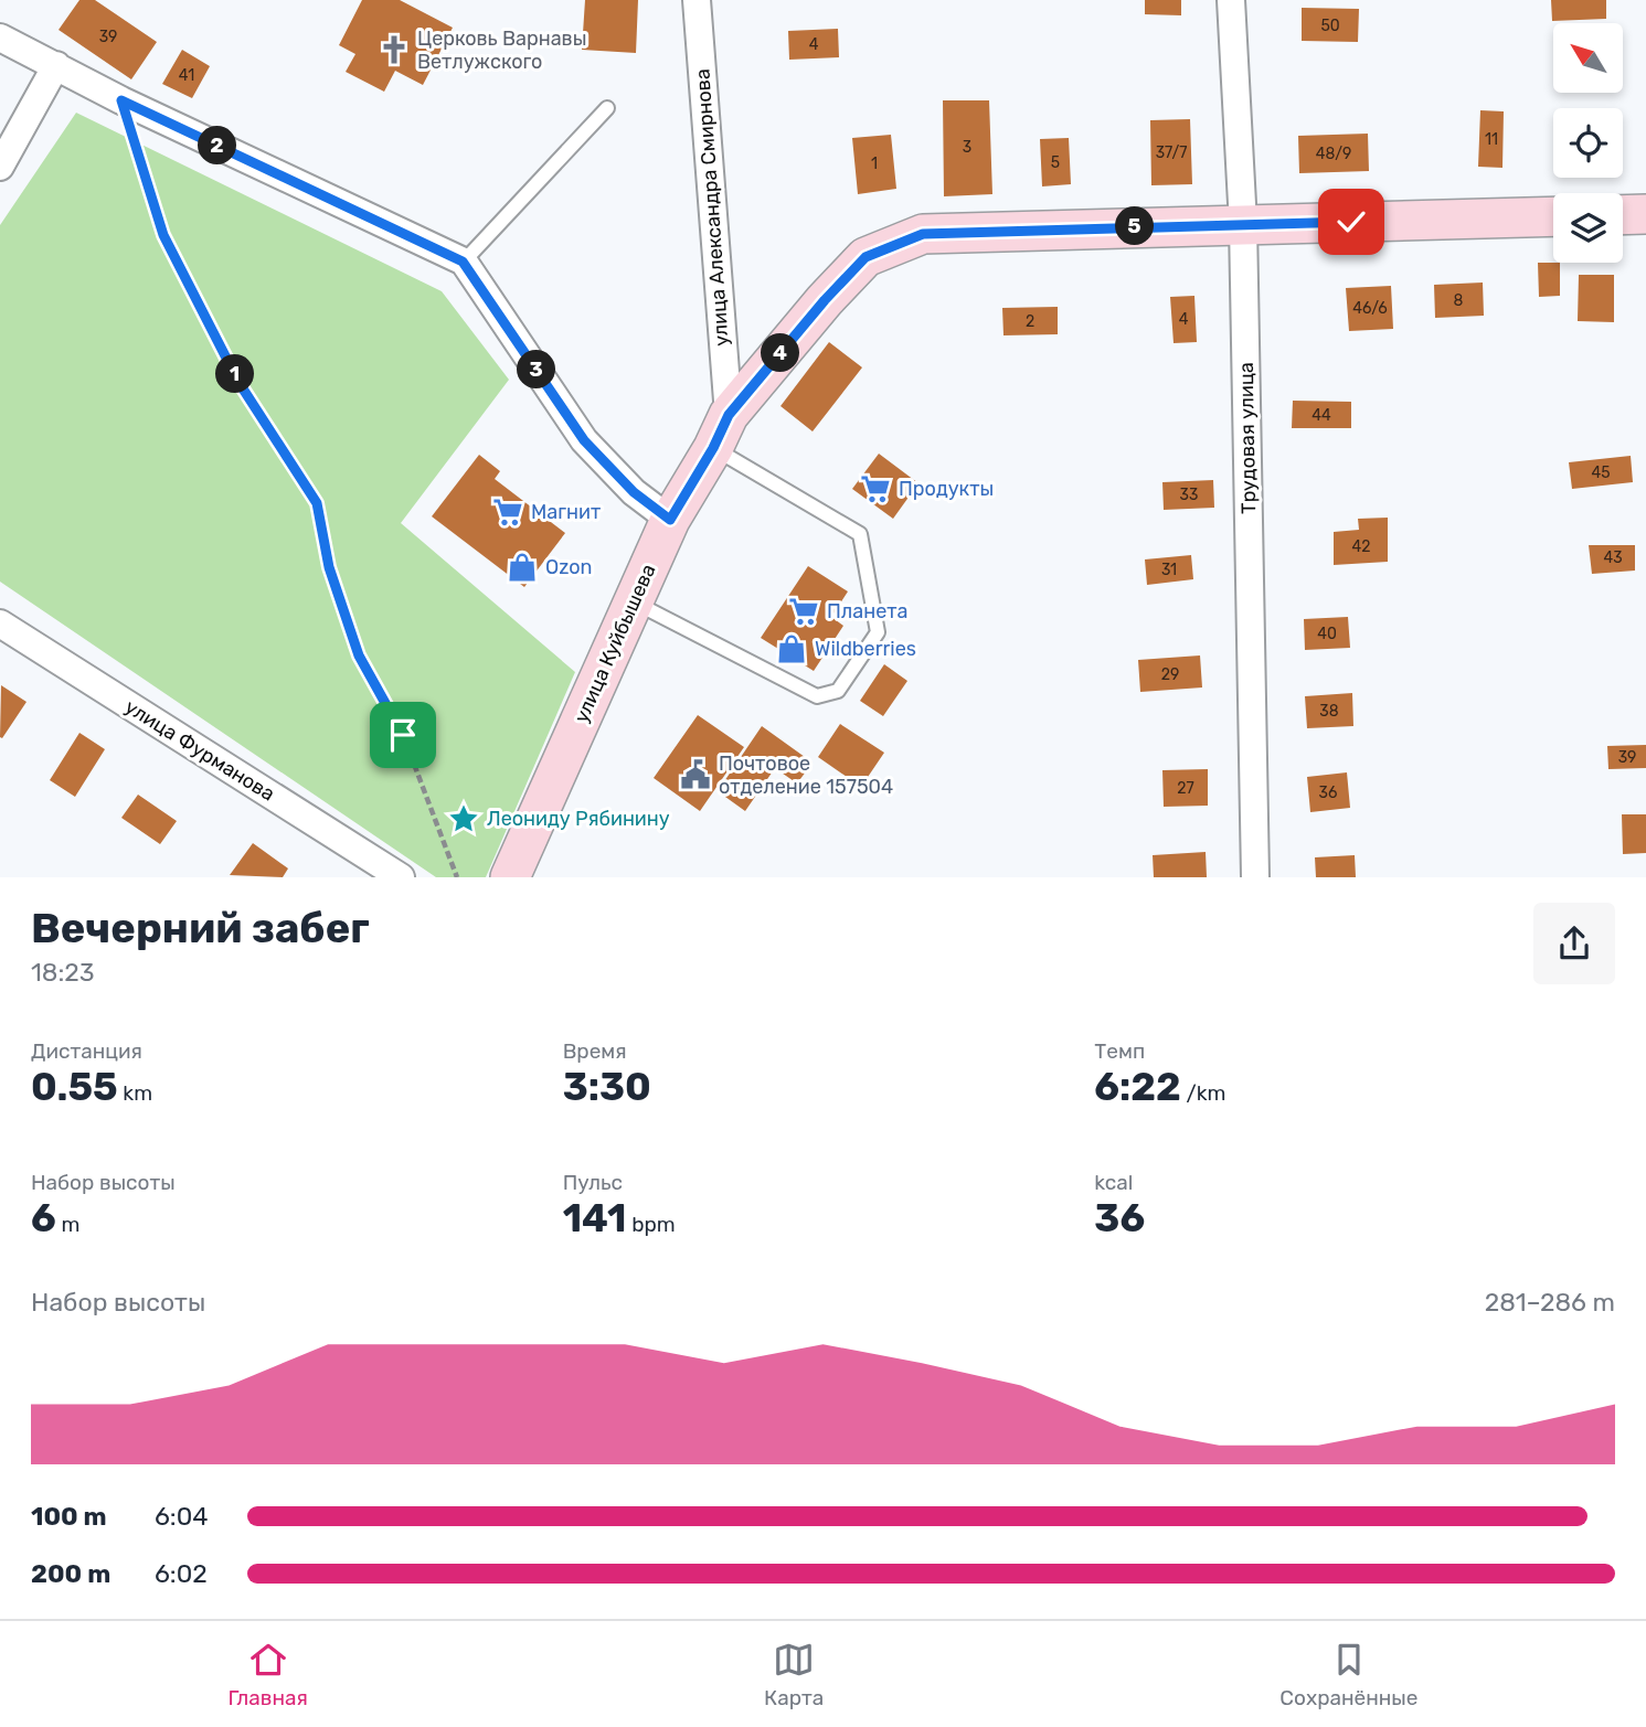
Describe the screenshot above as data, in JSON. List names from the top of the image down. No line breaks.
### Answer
{"streets":{"street":["улица Александра Смирнова","Трудовая улица","улица Куйбышева","улица Фурманова"]},"crossings":[["улица Александра Смирнова","улица Куйбышева"],["Трудовая улица","улица Куйбышева"]],"places":{"church":["Церковь Варнавы Ветлужского"],"supermarket":["Продукты","Магнит","Планета"],"shop":["Ozon","Wildberries"],"public building":["Почтовое отделение 157504"],"place":["Леониду Рябинину"]},"house_numbers":["50","39","4","41","11","3","37/7","48/9","5","1","8","46/6","4","2","44","45","33","42","43","31","40","29","38","39","27","36"],"north":"top left","page":{"pins":["2","5","4","3","1"],"heading":["Вечерний забег","18:23"],"stats":[["Дистанция","0.55 km"],["Время","3:30"],["Темп","6:22 /km"],["Набор высоты","6 m"],["Пульс","141 bpm"],["kcal","36"]],"chart":["Набор высоты","281–286 m"],"list":[{"name":"100 m","note":"6:04"},{"name":"200 m","note":"6:02"}],"tabs":["Главная","Карта","Сохранённые"]}}
